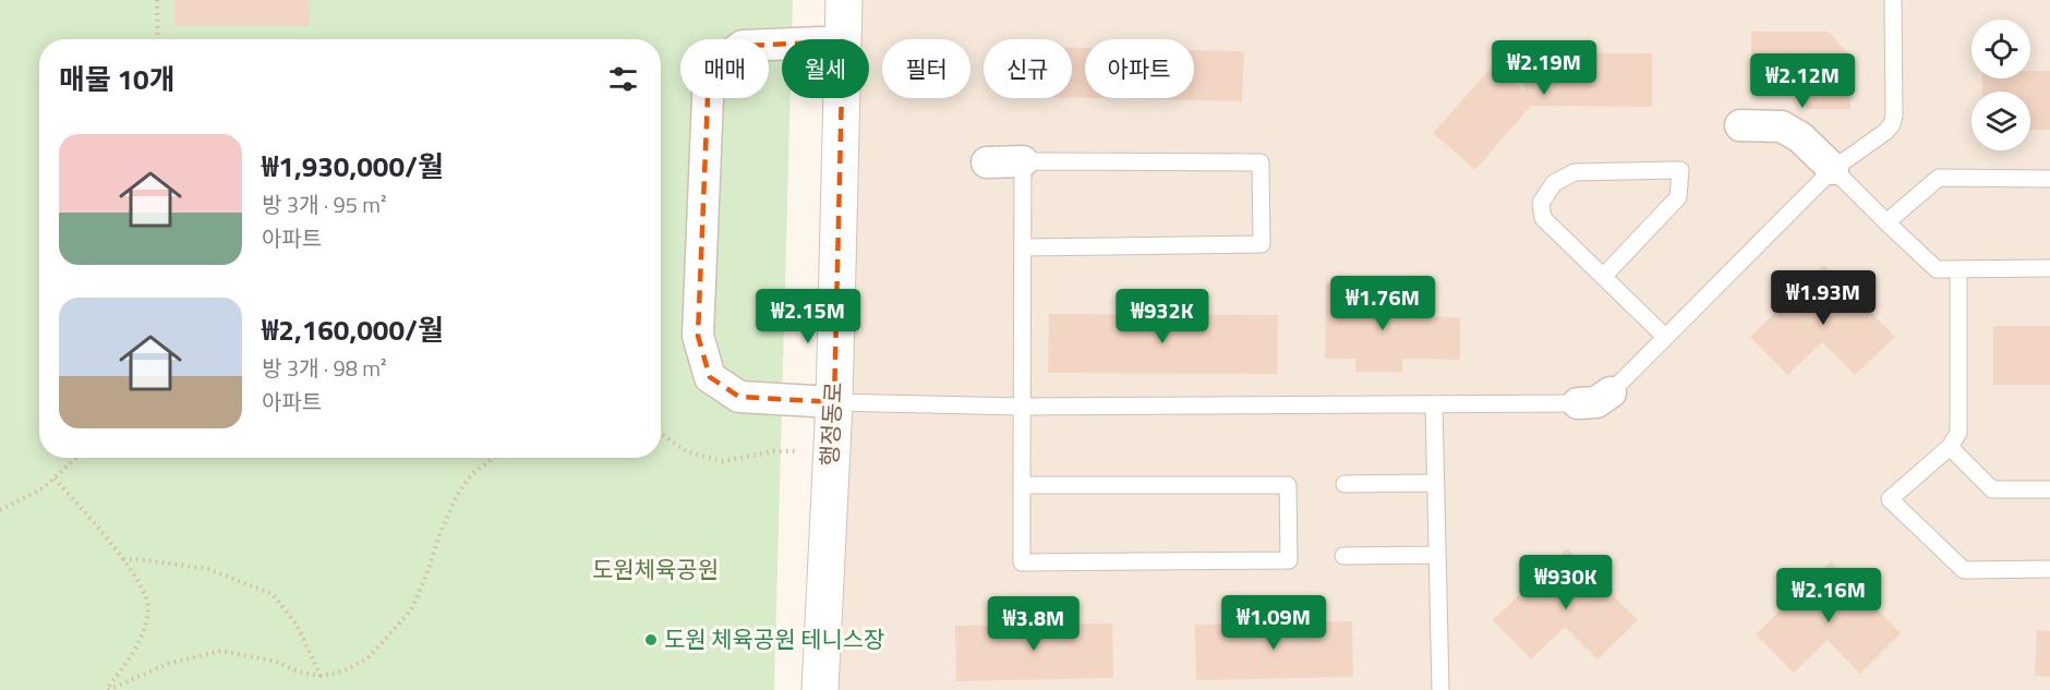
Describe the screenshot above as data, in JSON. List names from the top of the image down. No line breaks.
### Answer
{"streets":{"street":["행정동로"]},"parks":["도원체육공원"],"places":["도원 체육공원 테니스장"],"page":{"chip":["매매","월세","필터","신규","아파트"],"heading":"매물 10개","price":["₩2.19M","₩2.12M","₩1.93M","₩1.76M","₩2.15M","₩932K","₩930K","₩2.16M","₩1.09M","₩3.8M"],"list":[{"name":"₩1,930,000/월","note":"방 3개 · 95 m² · 아파트"},{"name":"₩2,160,000/월","note":"방 3개 · 98 m² · 아파트"}]}}
